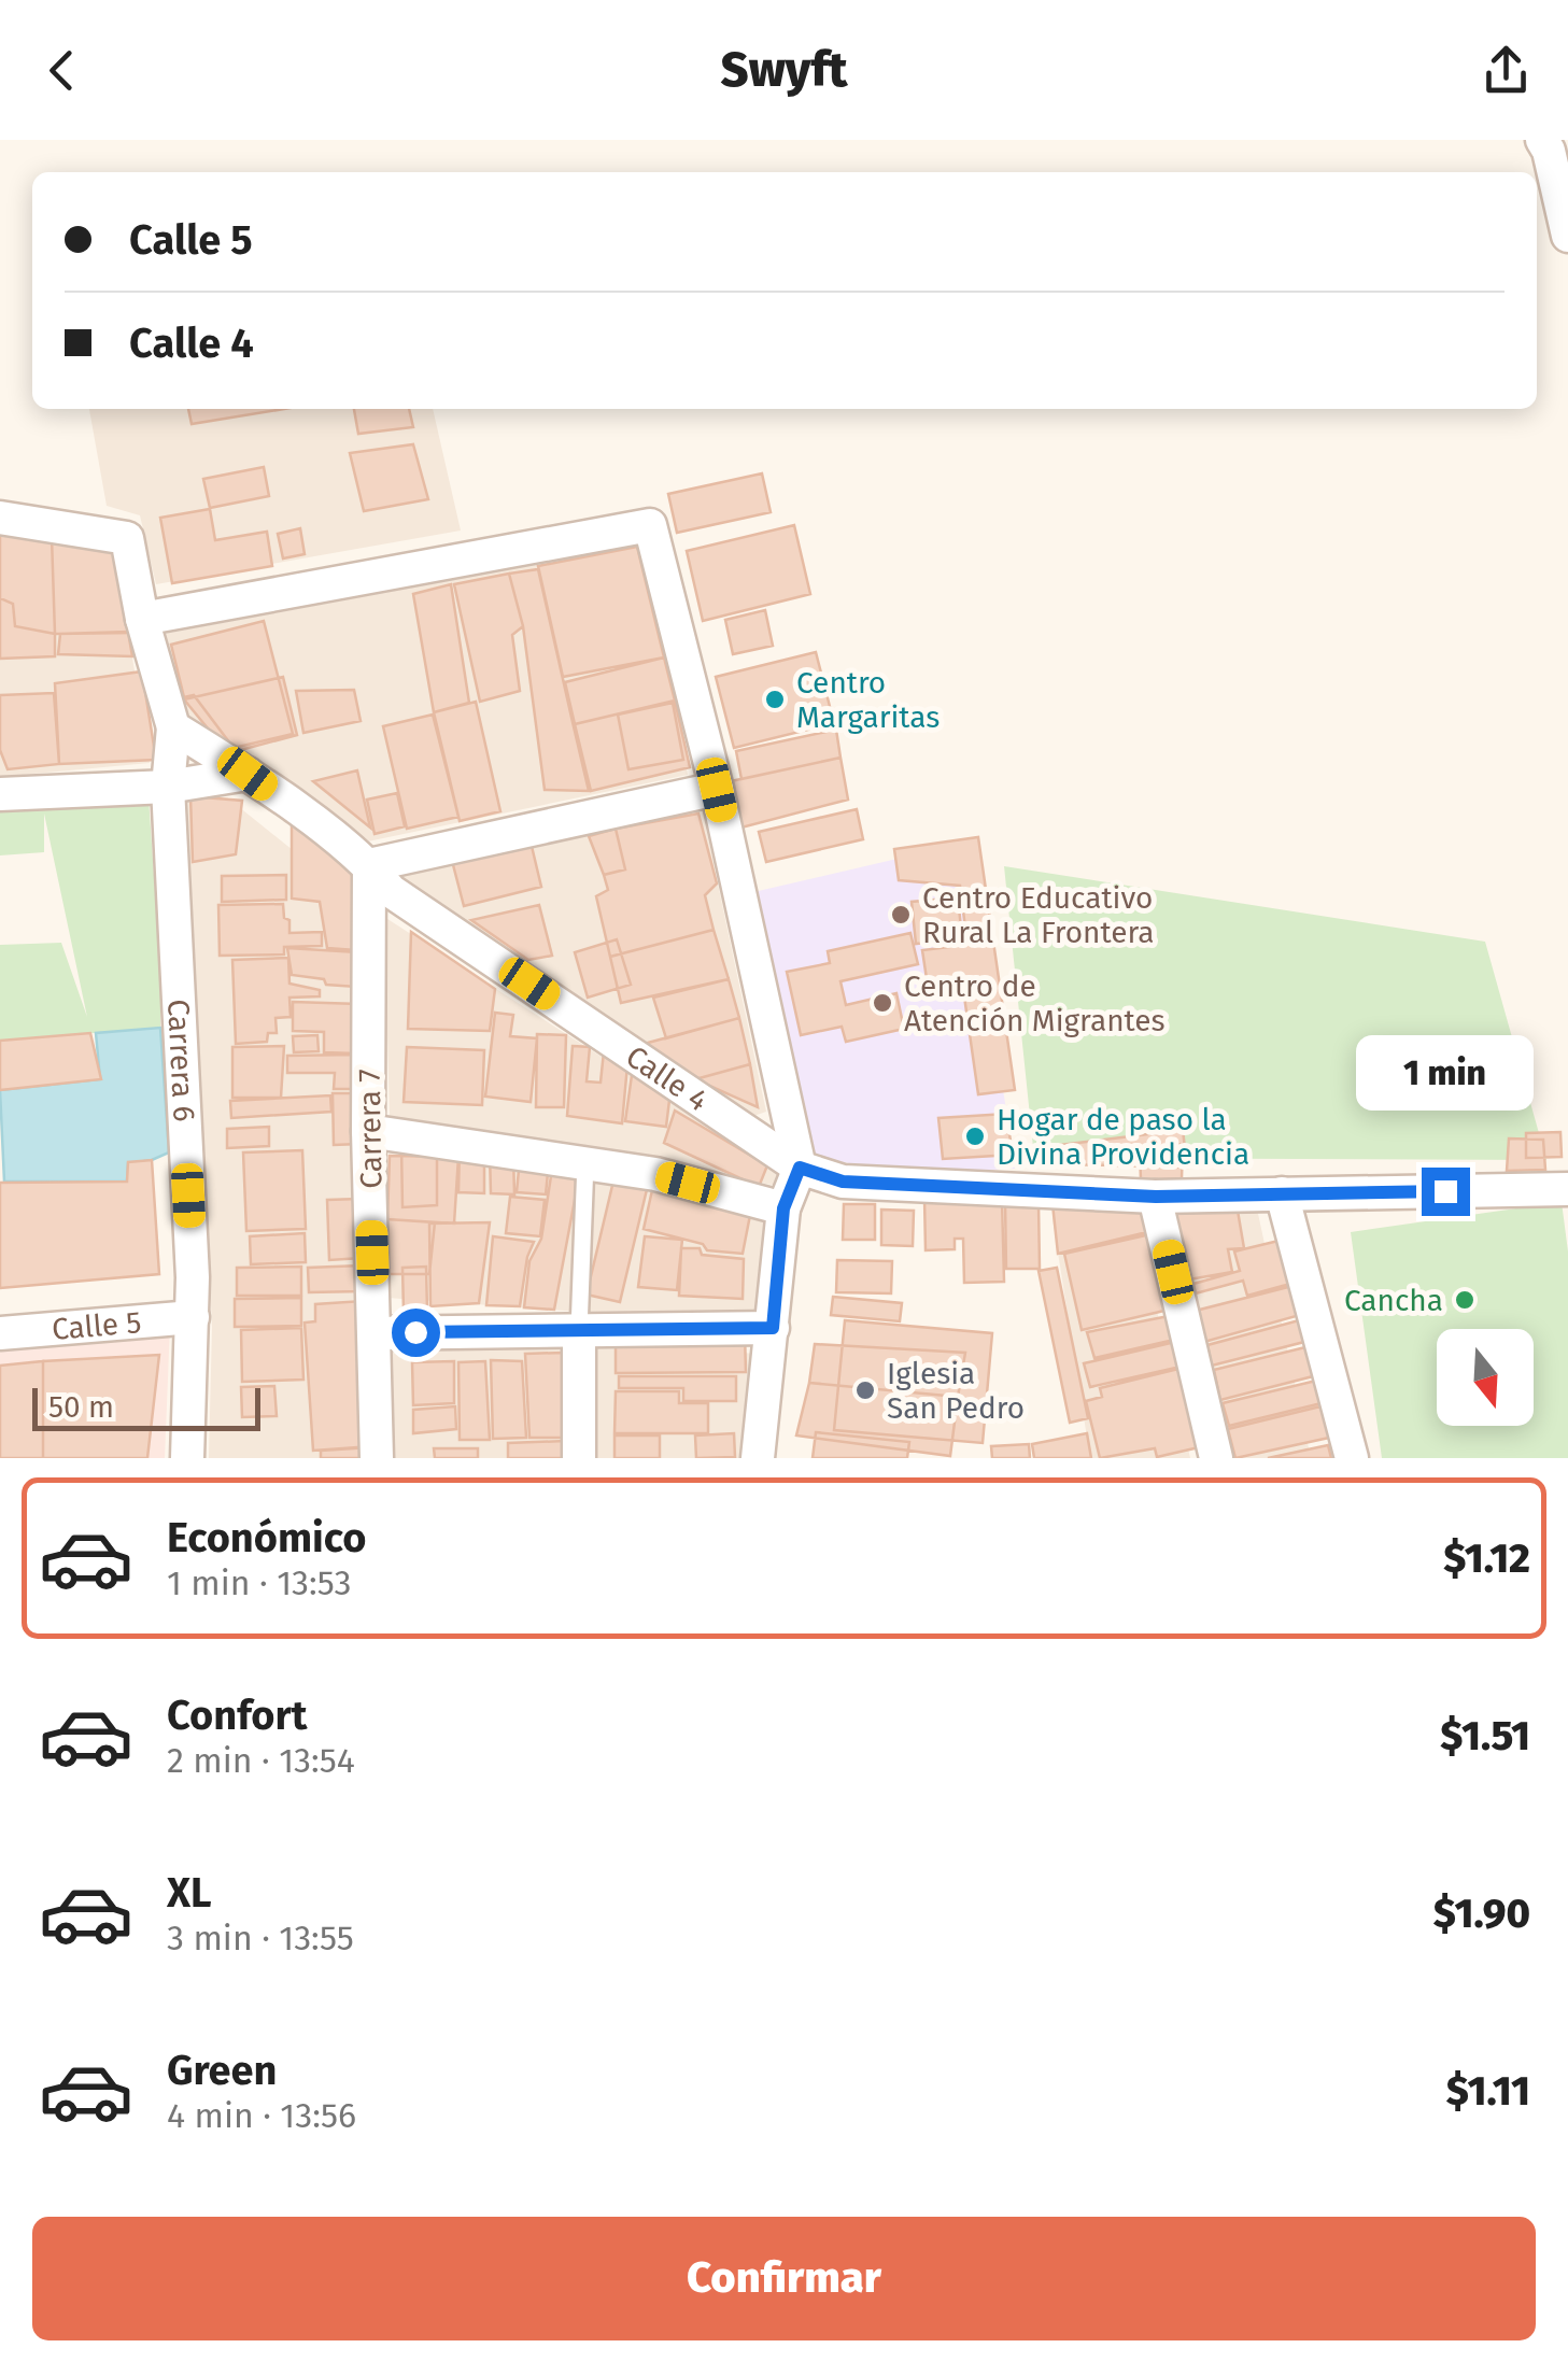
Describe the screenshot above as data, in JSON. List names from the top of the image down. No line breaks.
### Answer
{"streets":{"street":["Carrera 6","Calle 4","Carrera 7","Calle 5"]},"crossings":[["Carrera 6","Calle 4"],["Carrera 6","Calle 5"],["Calle 4","Carrera 7"]],"places":["Centro Margaritas","Centro Educativo Rural La Frontera","Centro de Atención Migrantes","Hogar de paso la Divina Providencia","Cancha","Iglesia San Pedro"],"scale_bar":"50 m","north":"bottom","page":{"header":"Swyft","banner":["Calle 5","Calle 4"],"bubble":"1 min","scale":"50 m","list":[{"name":"Económico","note":"1 min · 13:53","value":"$1.12"},{"name":"Confort","note":"2 min · 13:54","value":"$1.51"},{"name":"XL","note":"3 min · 13:55","value":"$1.90"},{"name":"Green","note":"4 min · 13:56","value":"$1.11"}],"buttons":"Confirmar"}}
